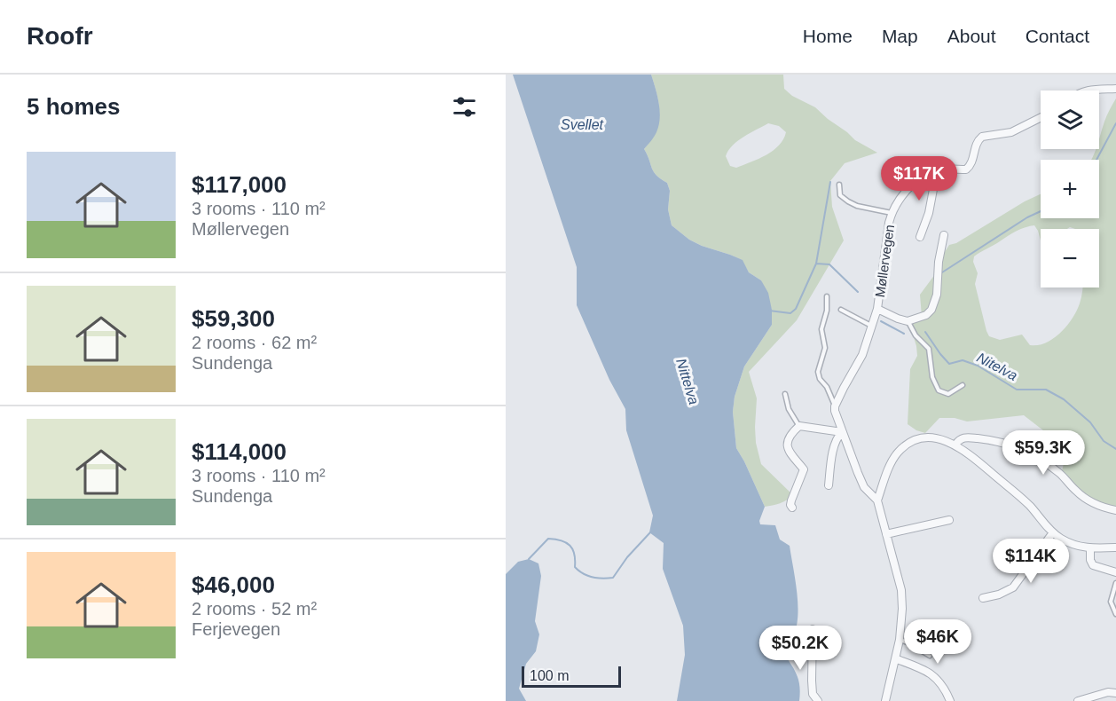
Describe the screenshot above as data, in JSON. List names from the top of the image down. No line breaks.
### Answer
{"streets":{"street":["Møllervegen"]},"water":["Svellet","Nitelva","Nittelva"],"scale_bar":"100 m","page":{"header":"Roofr","nav":["Home","Map","About","Contact"],"heading":"5 homes","map_buttons":["+","−"],"list":[{"name":"$117,000","note":"3 rooms · 110 m² · Møllervegen"},{"name":"$59,300","note":"2 rooms · 62 m² · Sundenga"},{"name":"$114,000","note":"3 rooms · 110 m² · Sundenga"},{"name":"$46,000","note":"2 rooms · 52 m² · Ferjevegen"}],"price":["$117K","$59.3K","$114K","$46K","$50.2K"],"scale":"100 m"}}
